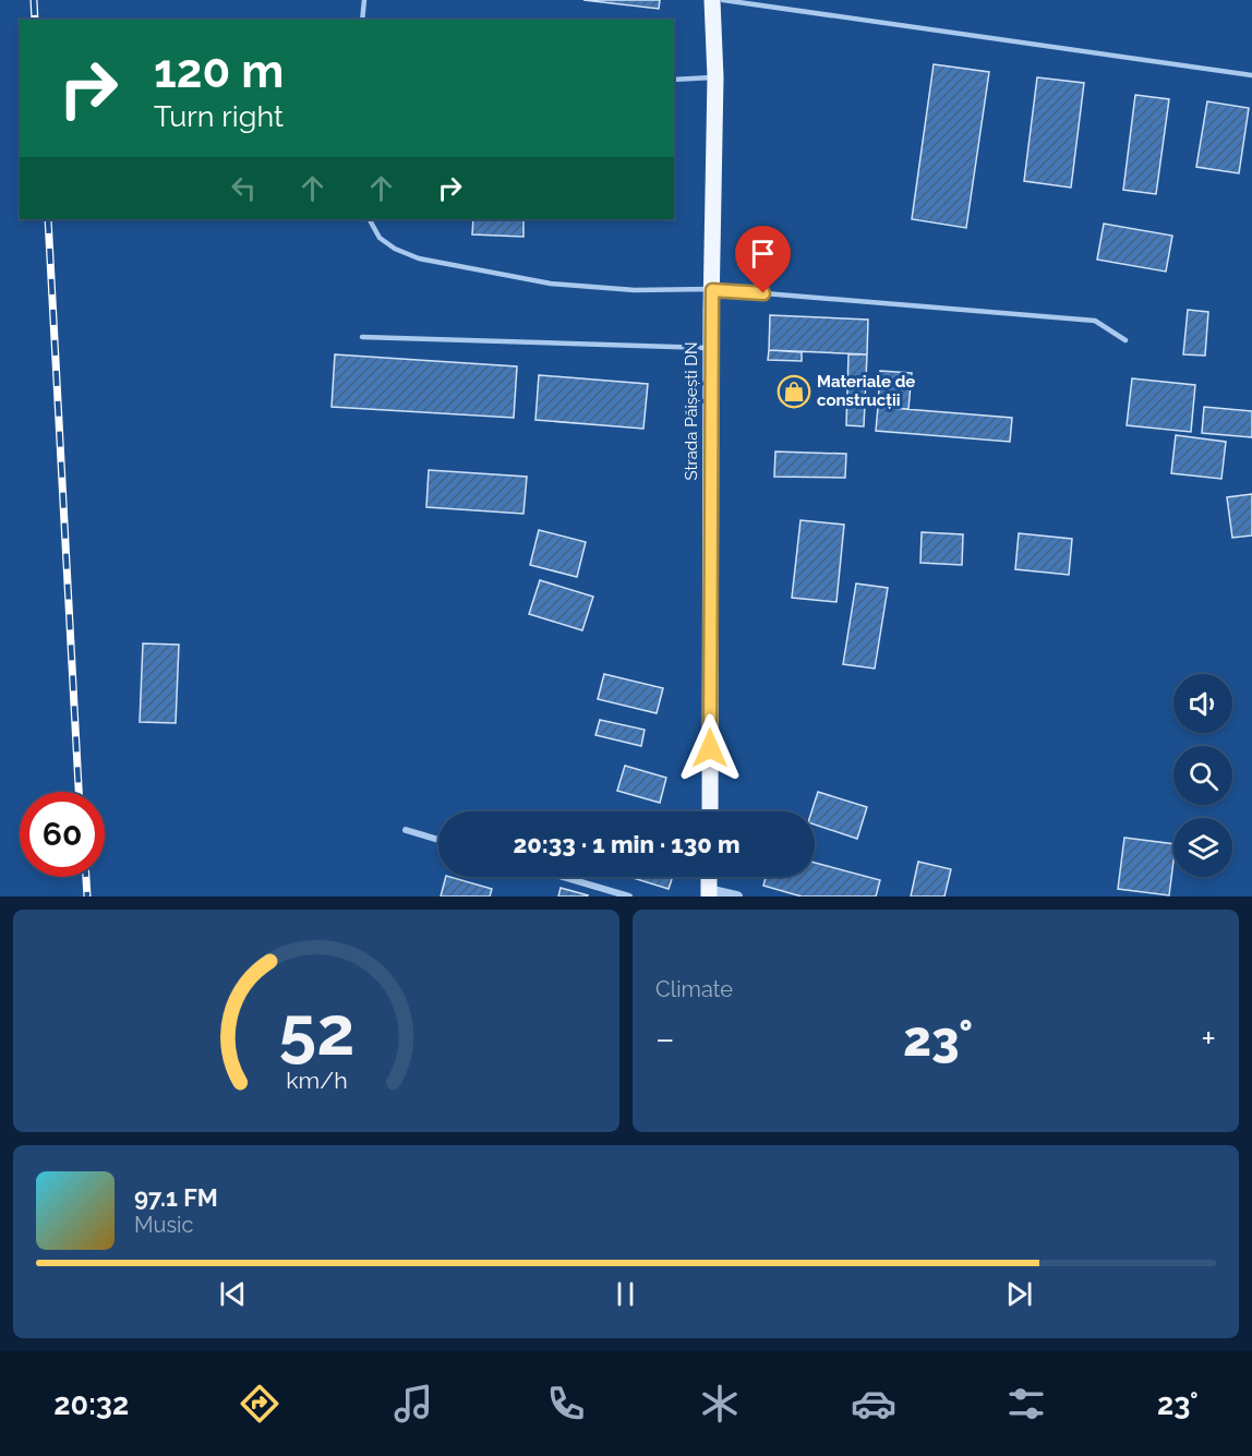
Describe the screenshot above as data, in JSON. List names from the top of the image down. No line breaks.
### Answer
{"streets":{"main road":["Strada Păișești DN"]},"places":{"shop":["Materiale de construcții"]},"page":{"turn":["120 m","Turn right"],"limit":"60","trip":"20:33 · 1 min · 130 m","tile":"Climate","heat":["−","23°","+"],"song":["97.1 FM","Music"],"tabs":["20:32","23°"],"gauge":["52","km/h"]}}
